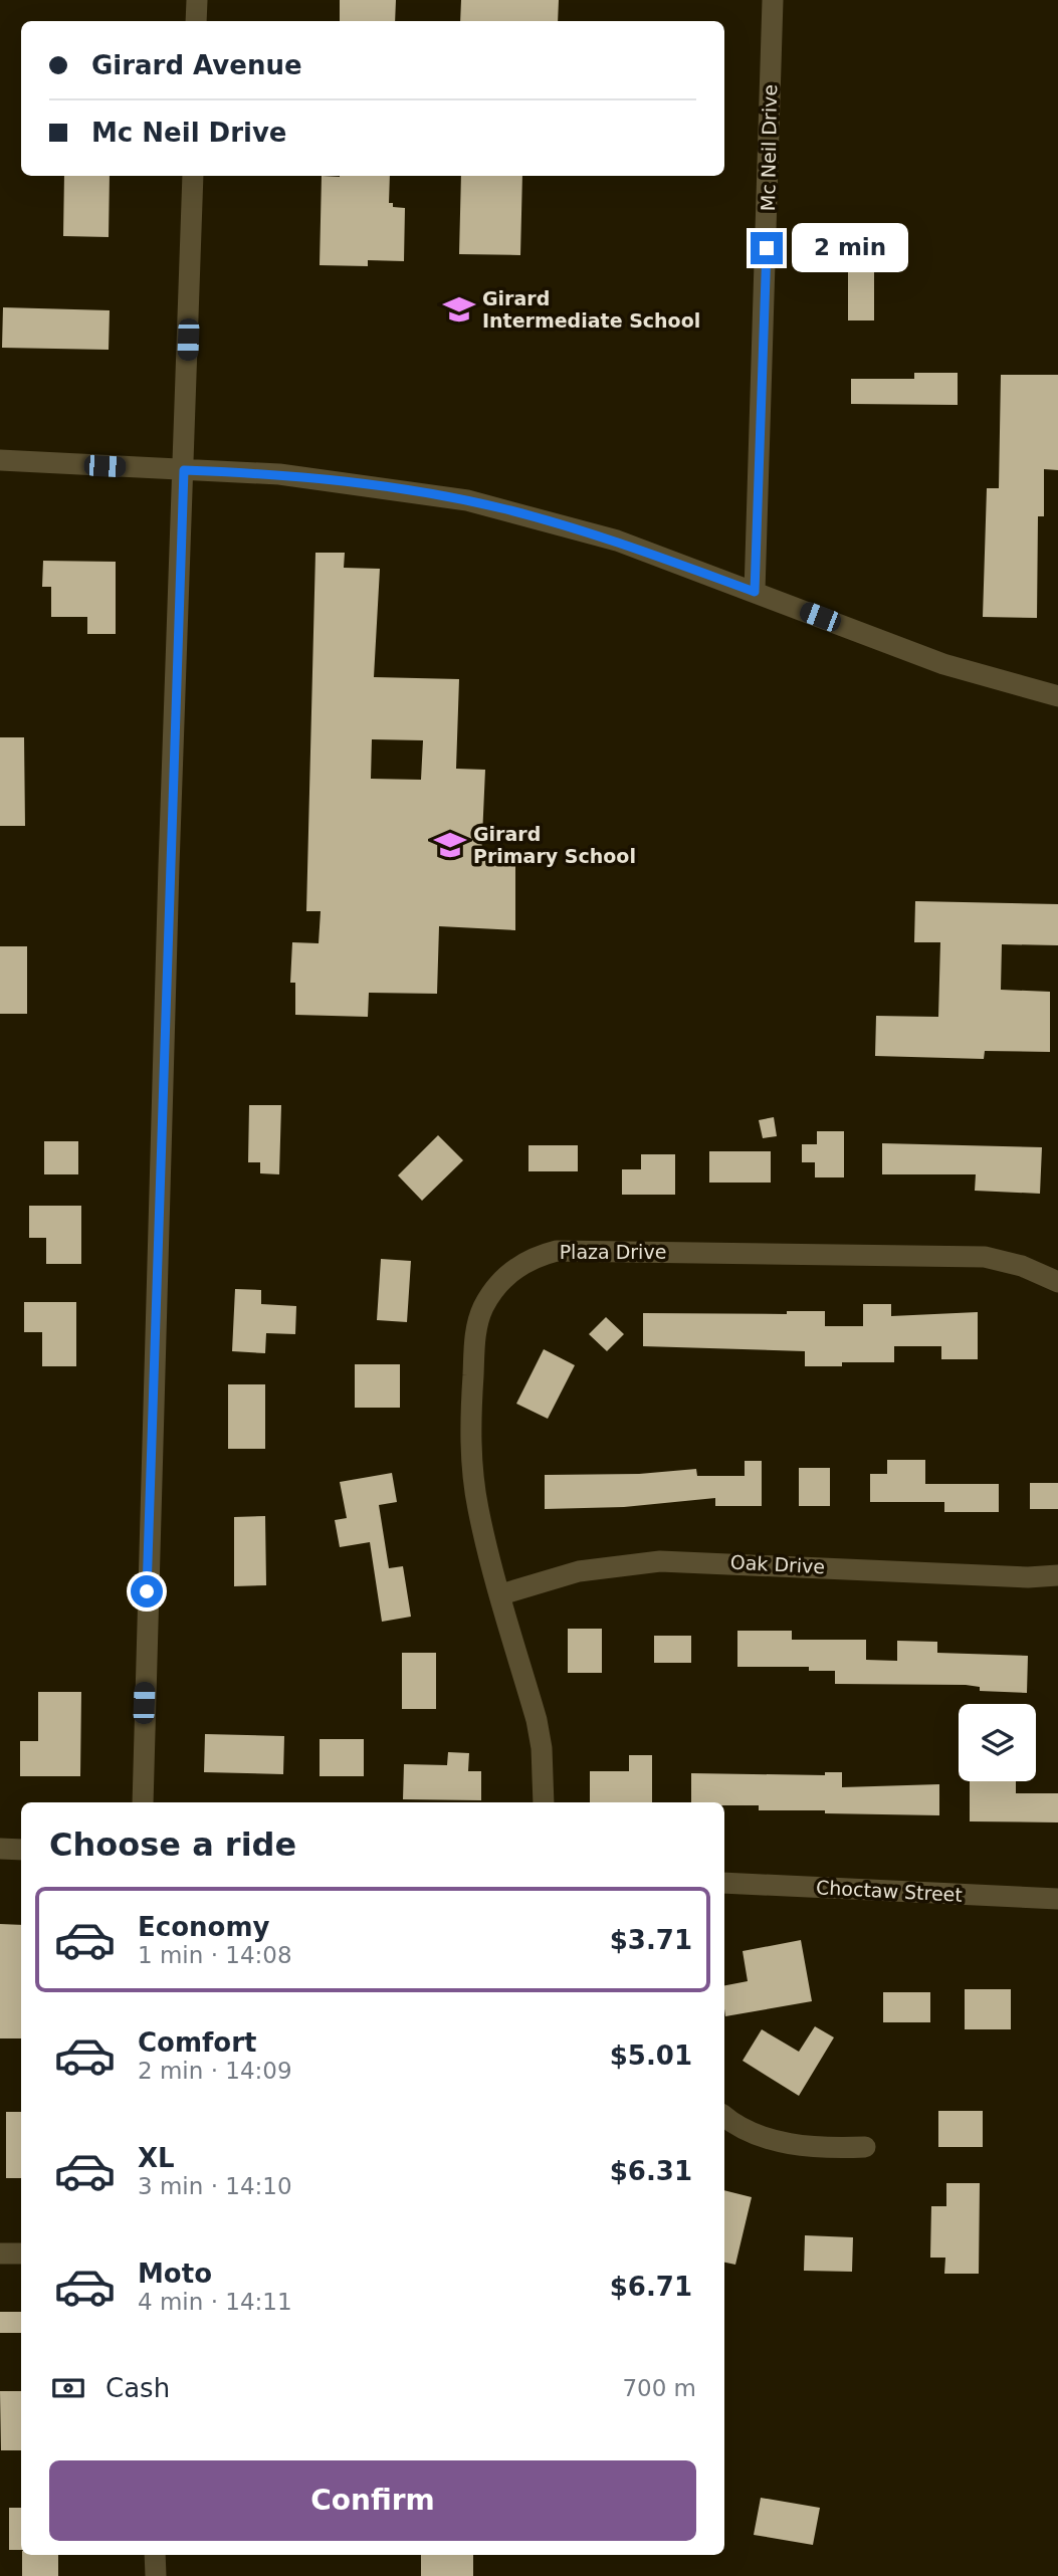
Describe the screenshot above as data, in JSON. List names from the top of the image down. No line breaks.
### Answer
{"streets":{"street":["Mc Neil Drive","Plaza Drive","Oak Drive","Choctaw Street"]},"crossings":[["Plaza Drive","Oak Drive"]],"places":{"school or university":["Girard Intermediate School","Girard Primary School"]},"page":{"banner":["Girard Avenue","Mc Neil Drive"],"bubble":"2 min","heading":"Choose a ride","list":[{"name":"Economy","note":"1 min · 14:08","value":"$3.71"},{"name":"Comfort","note":"2 min · 14:09","value":"$5.01"},{"name":"XL","note":"3 min · 14:10","value":"$6.31"},{"name":"Moto","note":"4 min · 14:11","value":"$6.71"}],"pay":["Cash","700 m"],"buttons":"Confirm"}}
